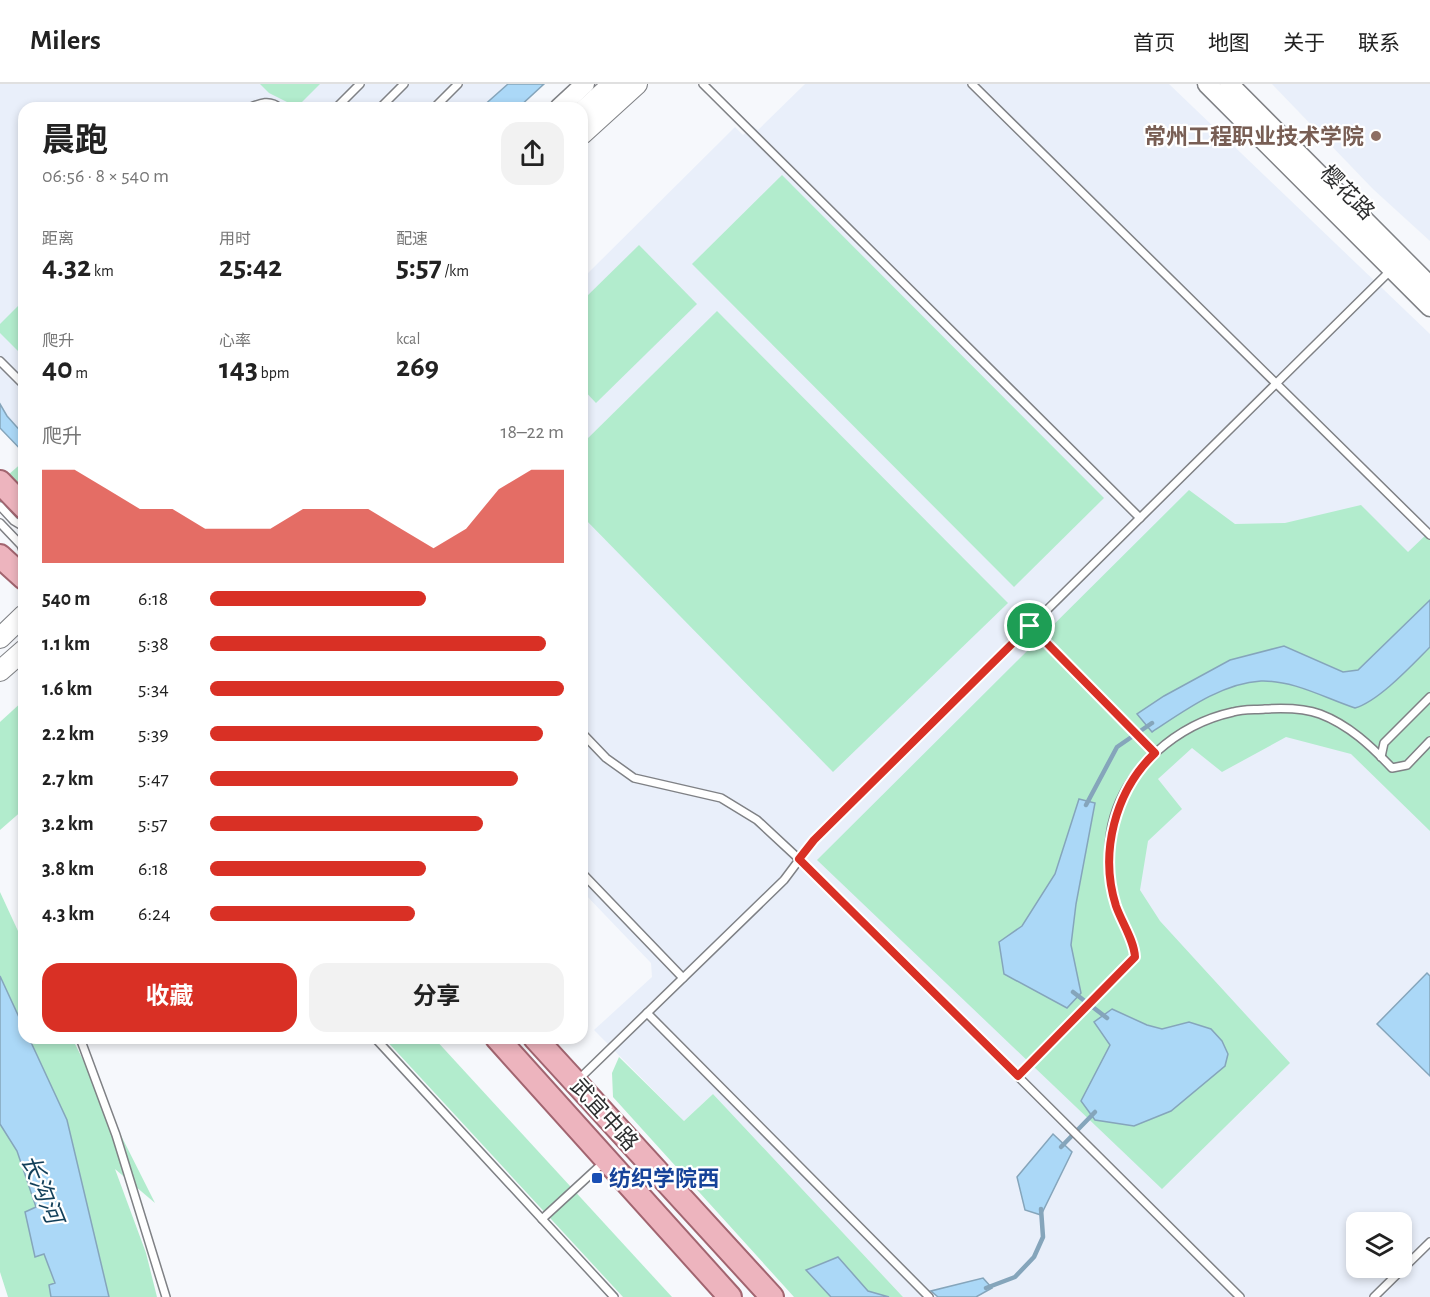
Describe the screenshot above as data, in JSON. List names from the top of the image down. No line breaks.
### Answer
{"streets":{"main road":["武宜中路"],"street":["樱花路"]},"water":["长沟河"],"places":{"other":["常州工程职业技术学院"],"transit":["纺织学院西"]},"page":{"header":"Milers","nav":["首页","地图","关于","联系"],"heading":["晨跑","06:56 · 8 × 540 m"],"stats":[["距离","4.32 km"],["用时","25:42"],["配速","5:57 /km"],["爬升","40 m"],["心率","143 bpm"],["kcal","269"]],"chart":["爬升","18–22 m"],"list":[{"name":"540 m","note":"6:18"},{"name":"1.1 km","note":"5:38"},{"name":"1.6 km","note":"5:34"},{"name":"2.2 km","note":"5:39"},{"name":"2.7 km","note":"5:47"},{"name":"3.2 km","note":"5:57"},{"name":"3.8 km","note":"6:18"},{"name":"4.3 km","note":"6:24"}],"buttons":["收藏","分享"]}}
